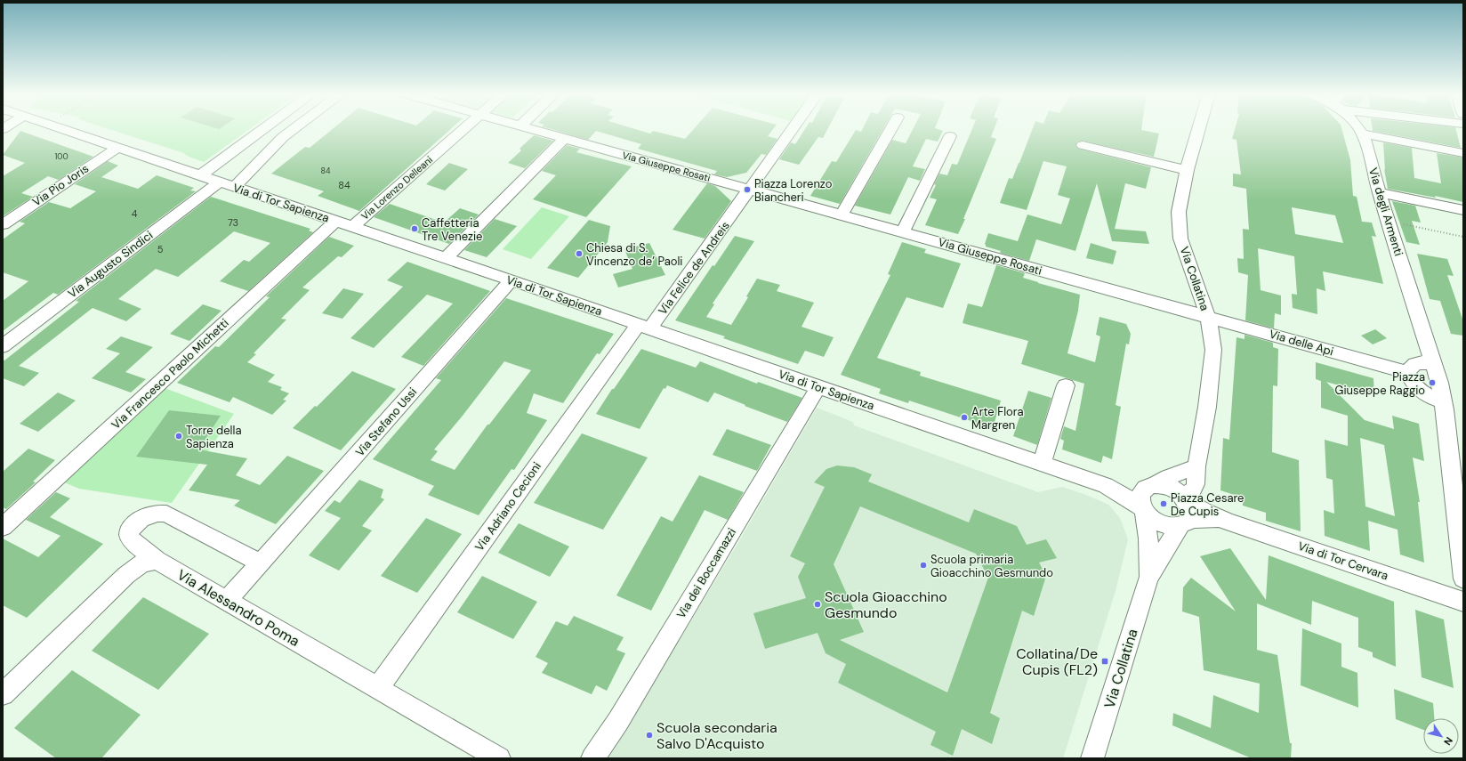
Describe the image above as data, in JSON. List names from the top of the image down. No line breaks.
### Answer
{"streets":{"street":["Via Giuseppe Rosati","Via Pio Joris","Via Lorenzo Delleani","Via di Tor Sapienza","Via degli Armenti","Via Augusto Sindici","Via Felice de Andreis","Via Collatina","Via delle Api","Via Francesco Paolo Michetti","Via Stefano Ussi","Via Adriano Cecioni","Via di Tor Cervara","Via dei Boccamazzi","Via Alessandro Poma"]},"crossings":[["Via Giuseppe Rosati","Via Felice de Andreis"],["Via Giuseppe Rosati","Via Collatina"],["Via Giuseppe Rosati","Via delle Api"],["Via Pio Joris","Via di Tor Sapienza"],["Via Lorenzo Delleani","Via di Tor Sapienza"],["Via di Tor Sapienza","Via Augusto Sindici"],["Via di Tor Sapienza","Via Felice de Andreis"],["Via di Tor Sapienza","Via Francesco Paolo Michetti"],["Via di Tor Sapienza","Via Stefano Ussi"],["Via di Tor Sapienza","Via Adriano Cecioni"],["Via di Tor Sapienza","Via dei Boccamazzi"],["Via Felice de Andreis","Via Adriano Cecioni"],["Via Collatina","Via delle Api"],["Via Stefano Ussi","Via Alessandro Poma"],["Via Adriano Cecioni","Via Alessandro Poma"]],"places":{"other":["Piazza Lorenzo Biancheri","Caffetteria Tre Venezie","Chiesa di S. Vincenzo de’ Paoli","Piazza Giuseppe Raggio","Arte Flora Margren","Torre della Sapienza","Piazza Cesare De Cupis","Scuola primaria Gioacchino Gesmundo","Scuola Gioacchino Gesmundo","Scuola secondaria Salvo D'Acquisto"],"transit":["Collatina/De Cupis (FL2)"]},"house_numbers":["100","84","84","4","73","5"],"north":"bottom right"}
